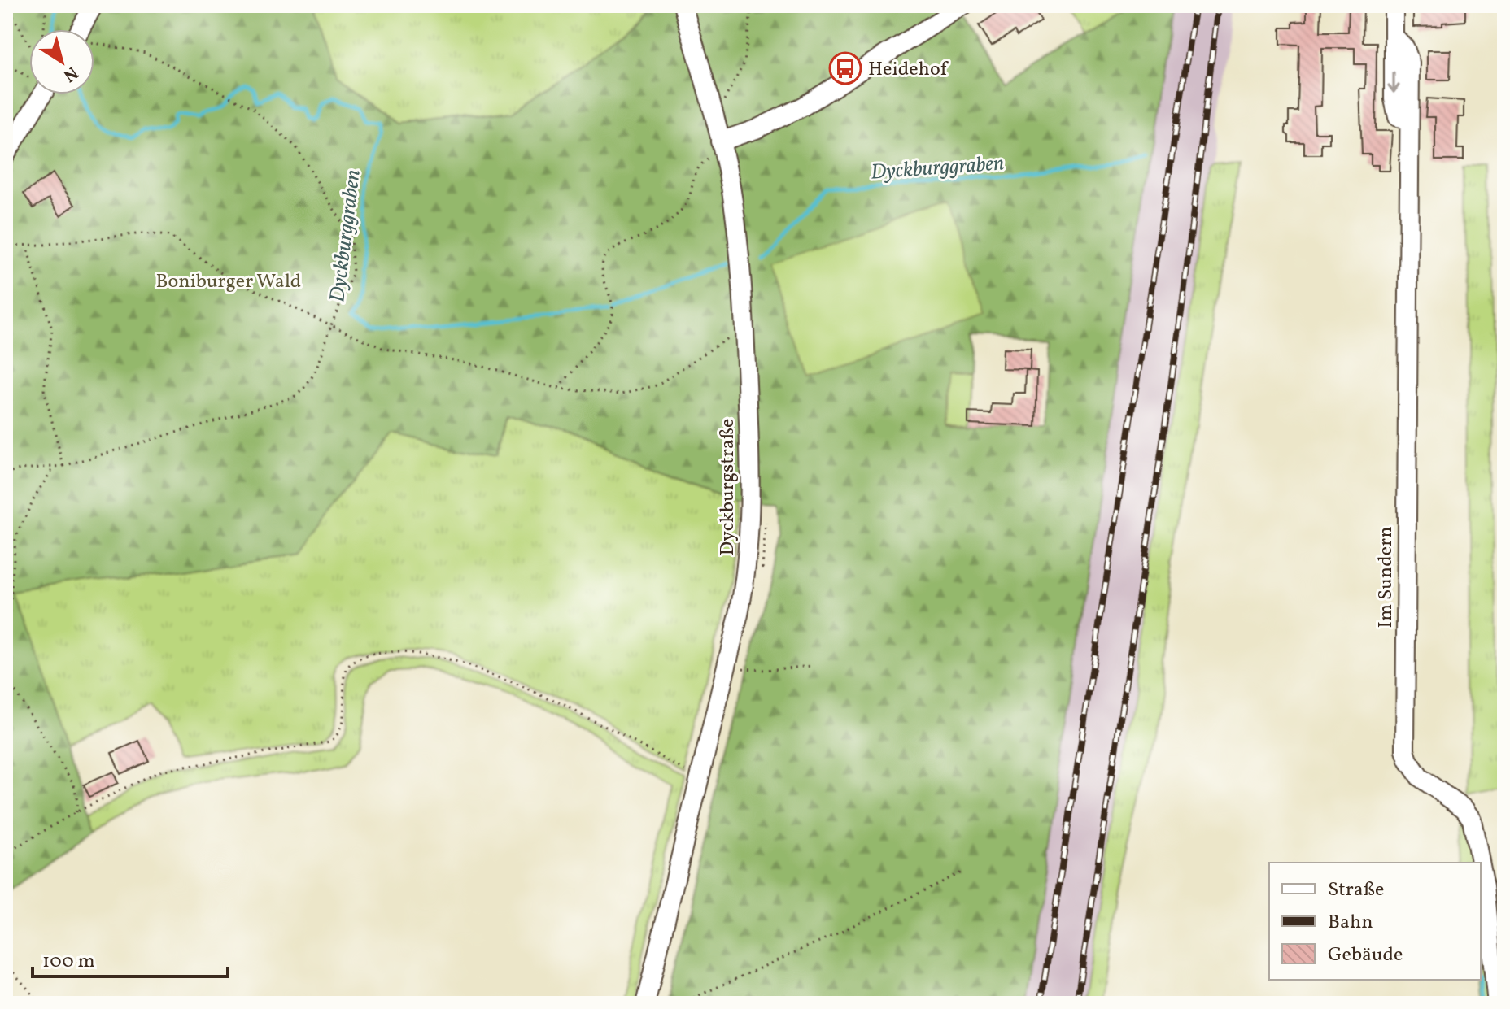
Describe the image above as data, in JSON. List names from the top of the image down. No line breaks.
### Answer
{"streets":{"street":["Dyckburgstraße","Im Sundern"]},"water":["Dyckburggraben"],"parks":["Boniburger Wald"],"places":{"bus stop":["Heidehof"]},"legend":["Straße","Bahn","Gebäude"],"scale_bar":"100 m","north":"bottom right"}
